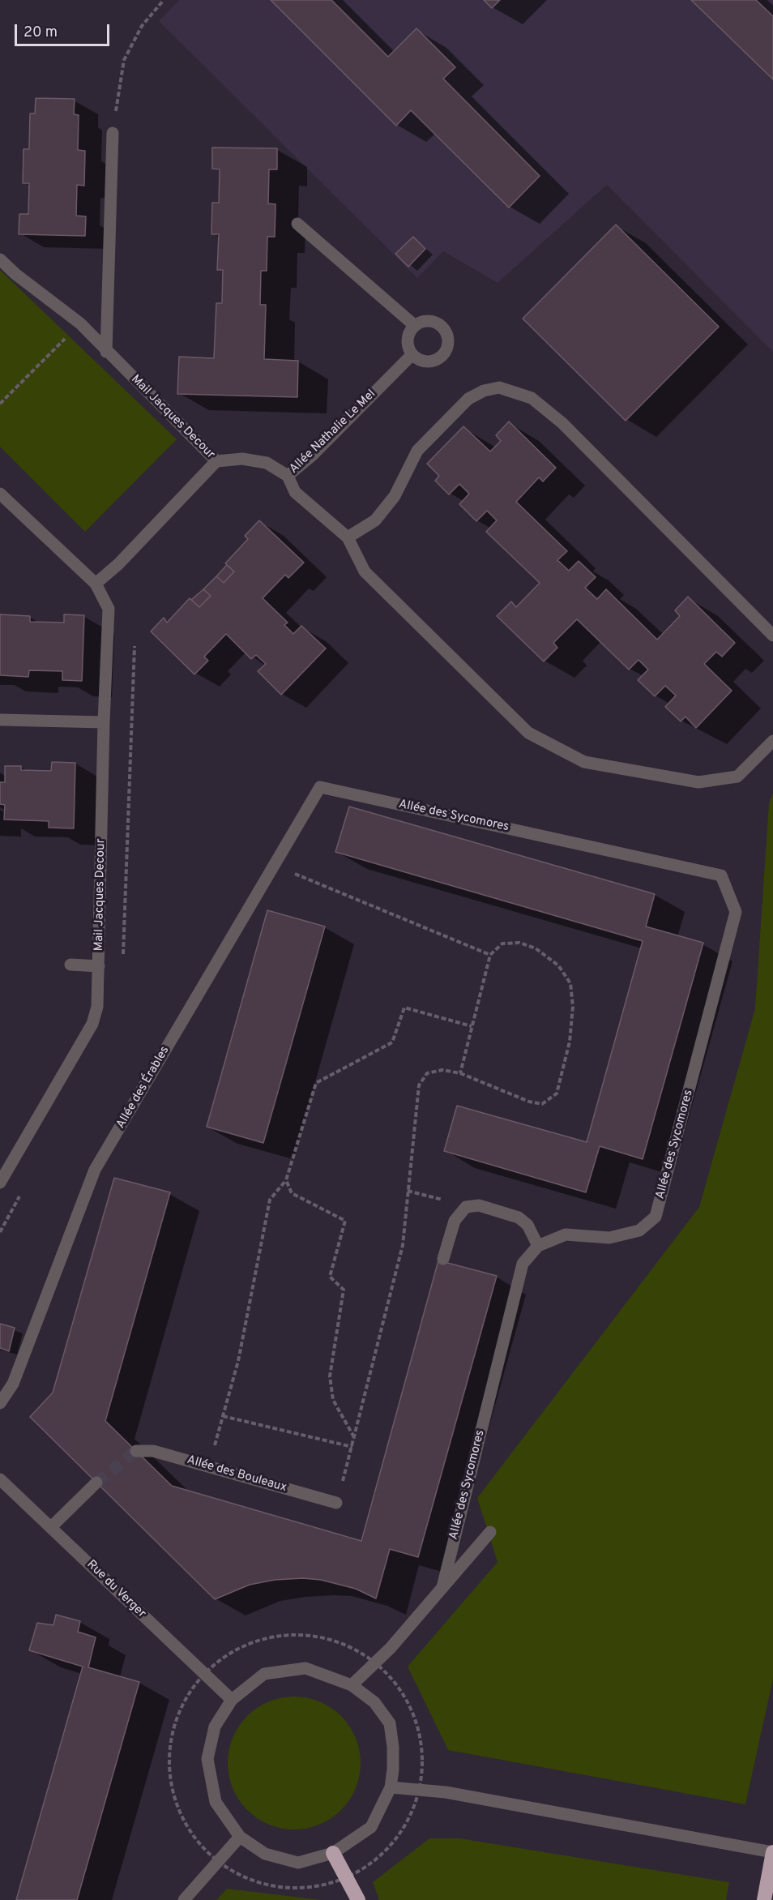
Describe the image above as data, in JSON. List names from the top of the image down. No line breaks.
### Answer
{"streets":{"street":["Mail Jacques Decour","Allée Nathalie Le Mel","Allée des Sycomores","Allée des Érables","Allée des Bouleaux","Rue du Verger"]},"crossings":[["Mail Jacques Decour","Allée Nathalie Le Mel"],["Allée des Sycomores","Allée des Érables"]],"scale_bar":"20 m"}
